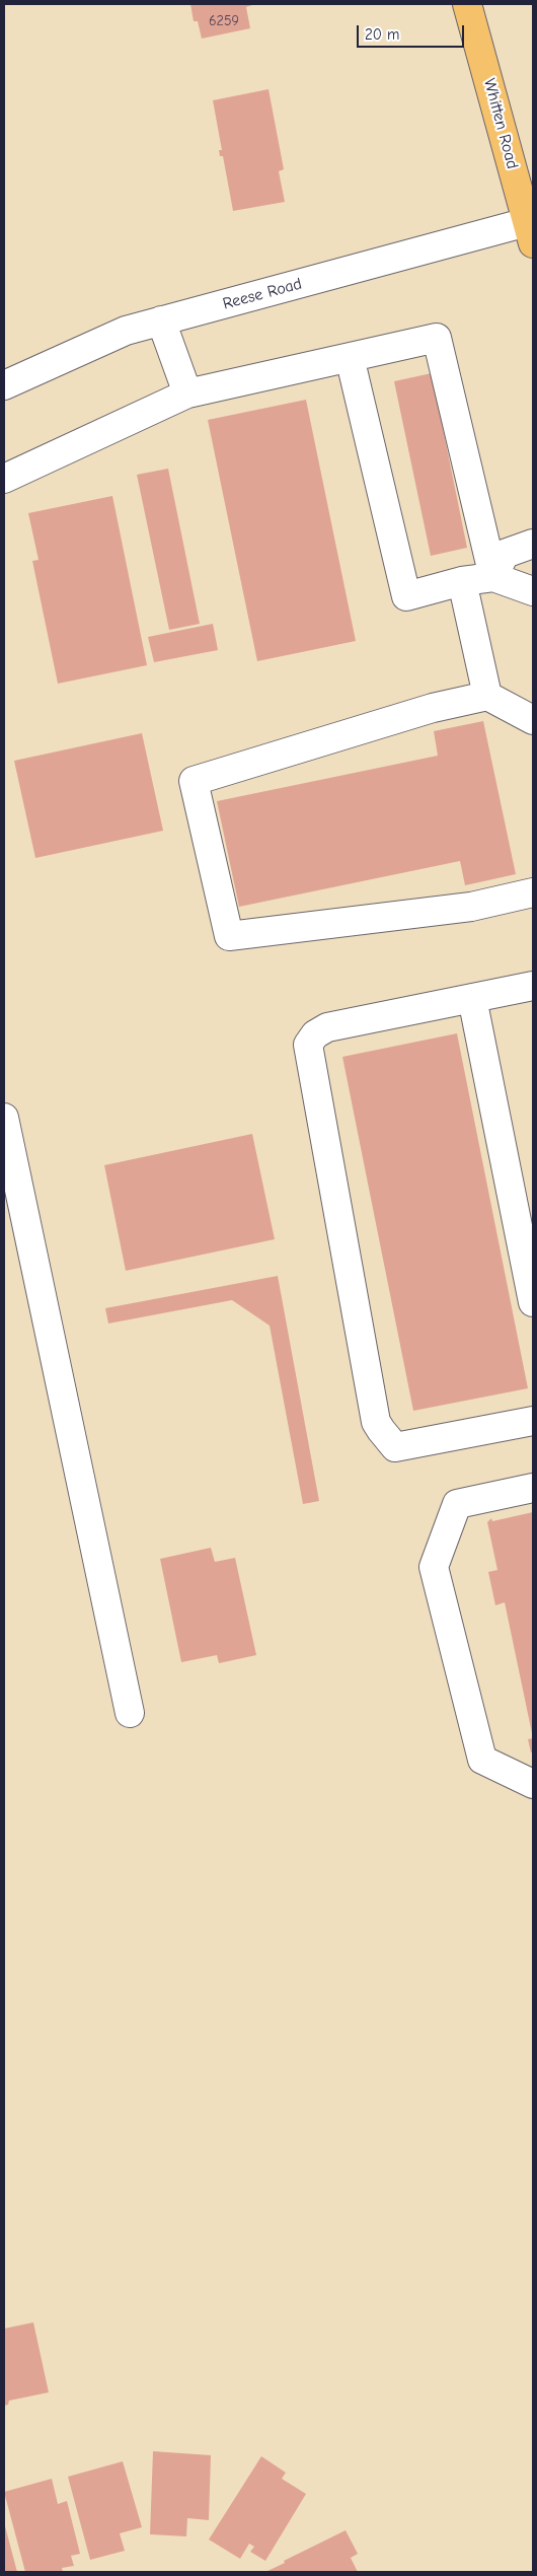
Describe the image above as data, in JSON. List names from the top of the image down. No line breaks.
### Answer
{"streets":{"main road":["Whitten Road"],"street":["Reese Road"]},"crossings":[["Whitten Road","Reese Road"]],"house_numbers":["6259"],"scale_bar":"20 m"}
